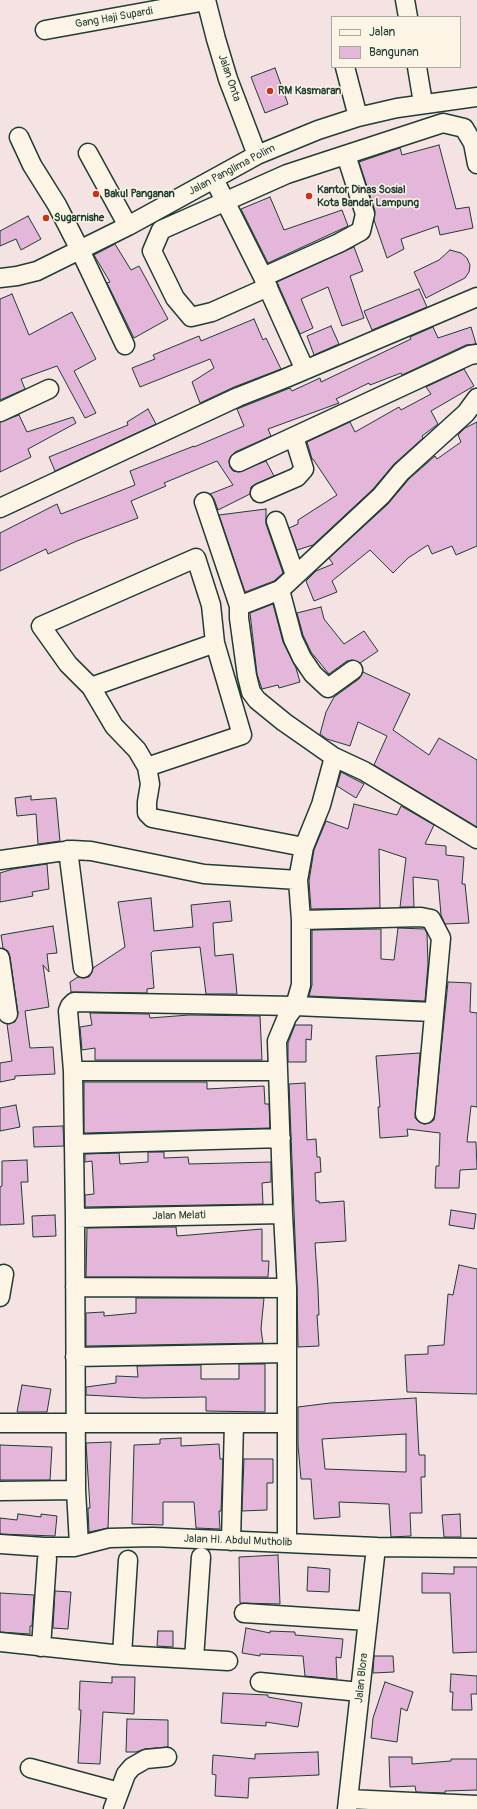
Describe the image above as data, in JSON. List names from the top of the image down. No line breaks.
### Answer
{"streets":{"street":["Gang Haji Supardi","Jalan Onta","Jalan Panglima Polim","Jalan Melati","Jalan HI. Abdul Mutholib","Jalan Blora"]},"crossings":[["Gang Haji Supardi","Jalan Onta"],["Jalan Onta","Jalan Panglima Polim"],["Jalan HI. Abdul Mutholib","Jalan Blora"]],"places":["RM Kasmaran","Bakul Panganan","Kantor Dinas Sosial Kota Bandar Lampung","Sugarnishe"],"legend":["Jalan","Bangunan"]}
